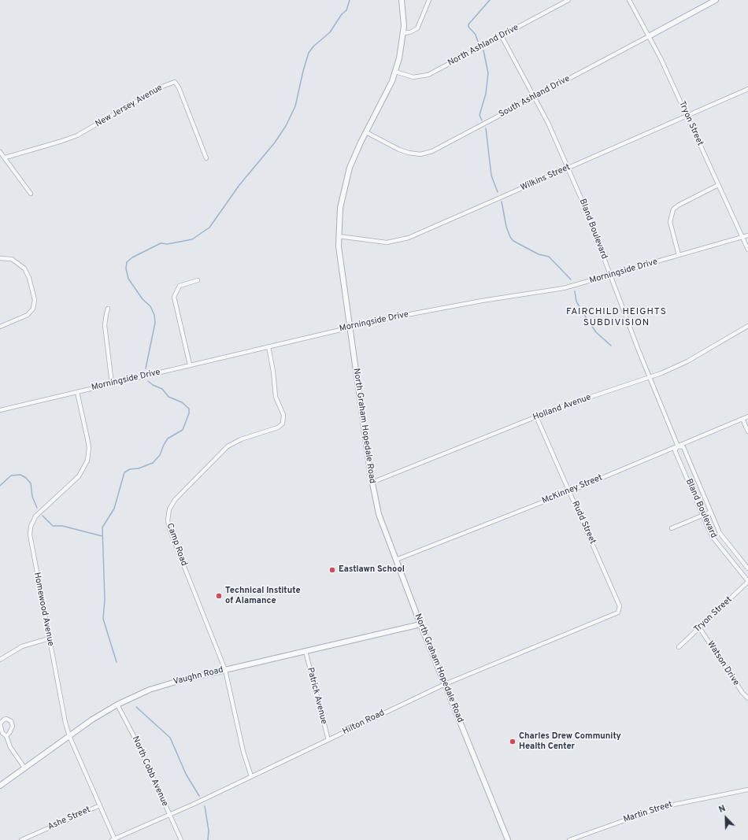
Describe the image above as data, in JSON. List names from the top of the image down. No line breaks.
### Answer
{"streets":{"street":["North Ashland Drive","South Ashland Drive","New Jersey Avenue","Tryon Street","Wilkins Street","Bland Boulevard","Morningside Drive","Holland Avenue","North Graham Hopedale Road","McKinney Street","Rudd Street","Camp Road","Homewood Avenue","Watson Drive","Vaughn Road","Patrick Avenue","Hilton Road","North Cobb Avenue","Martin Street","Ashe Street"]},"crossings":[["North Ashland Drive","Bland Boulevard"],["North Ashland Drive","North Graham Hopedale Road"],["South Ashland Drive","Tryon Street"],["South Ashland Drive","Bland Boulevard"],["South Ashland Drive","North Graham Hopedale Road"],["Tryon Street","Wilkins Street"],["Tryon Street","Bland Boulevard"],["Tryon Street","Morningside Drive"],["Tryon Street","Watson Drive"],["Wilkins Street","Bland Boulevard"],["Wilkins Street","North Graham Hopedale Road"],["Bland Boulevard","Morningside Drive"],["Bland Boulevard","Holland Avenue"],["Bland Boulevard","McKinney Street"],["Morningside Drive","North Graham Hopedale Road"],["Morningside Drive","Camp Road"],["Morningside Drive","Homewood Avenue"],["Holland Avenue","North Graham Hopedale Road"],["Holland Avenue","Rudd Street"],["North Graham Hopedale Road","McKinney Street"],["North Graham Hopedale Road","Vaughn Road"],["North Graham Hopedale Road","Hilton Road"],["McKinney Street","Rudd Street"],["Rudd Street","Hilton Road"],["Camp Road","Vaughn Road"],["Camp Road","Hilton Road"],["Homewood Avenue","Vaughn Road"],["Homewood Avenue","Hilton Road"],["Homewood Avenue","Ashe Street"],["Vaughn Road","Patrick Avenue"],["Vaughn Road","North Cobb Avenue"],["Patrick Avenue","Hilton Road"],["Hilton Road","North Cobb Avenue"]],"districts":["FAIRCHILD HEIGHTS SUBDIVISION"],"places":["Eastlawn School","Technical Institute of Alamance","Charles Drew Community Health Center"],"north":"top left"}
